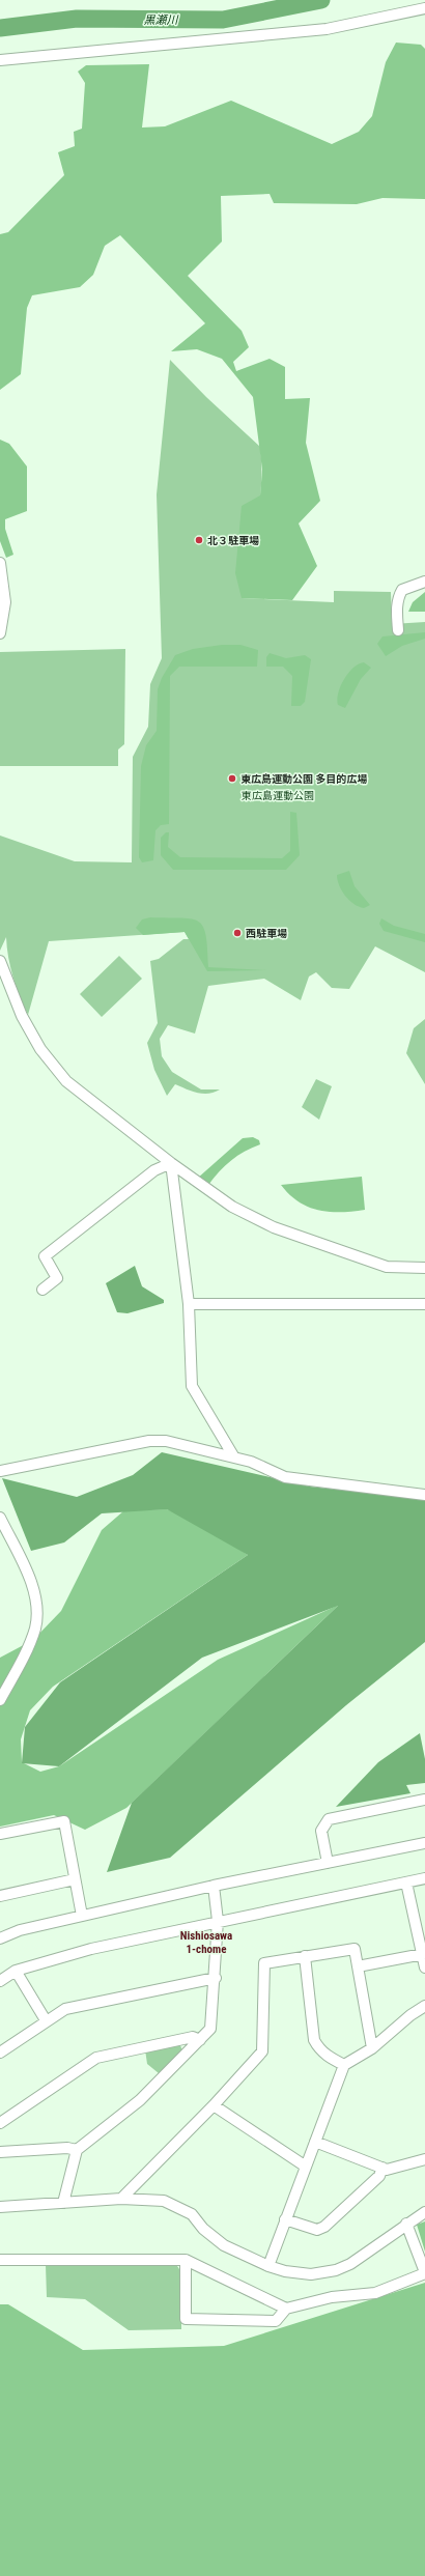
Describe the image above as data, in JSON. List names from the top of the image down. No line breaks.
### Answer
{"districts":["Nishiosawa 1-chome"],"water":["黒瀬川"],"parks":["東広島運動公園"],"places":["北３駐車場","東広島運動公園 多目的広場","西駐車場"]}
